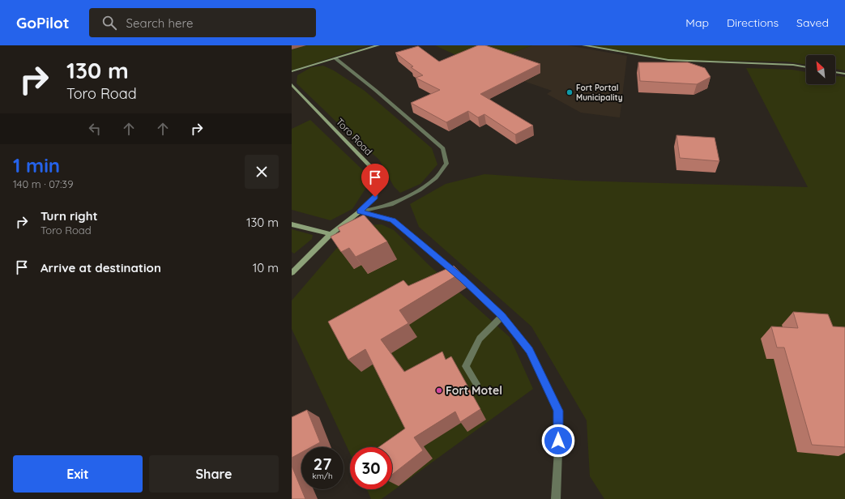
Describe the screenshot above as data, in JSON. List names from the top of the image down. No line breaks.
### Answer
{"streets":{"main road":["Toro Road"]},"places":["Fort Portal Municipality","Fort Motel"],"north":"top left","page":{"header":"GoPilot","search":"Search here","nav":["Map","Directions","Saved"],"turn":["130 m","Toro Road"],"heading":["1 min","140 m · 07:39"],"list":[{"name":"Turn right","note":"Toro Road","value":"130 m"},{"name":"Arrive at destination","value":"10 m"}],"speed":"27 km/h","limit":"30","buttons":["Exit","Share"]}}
